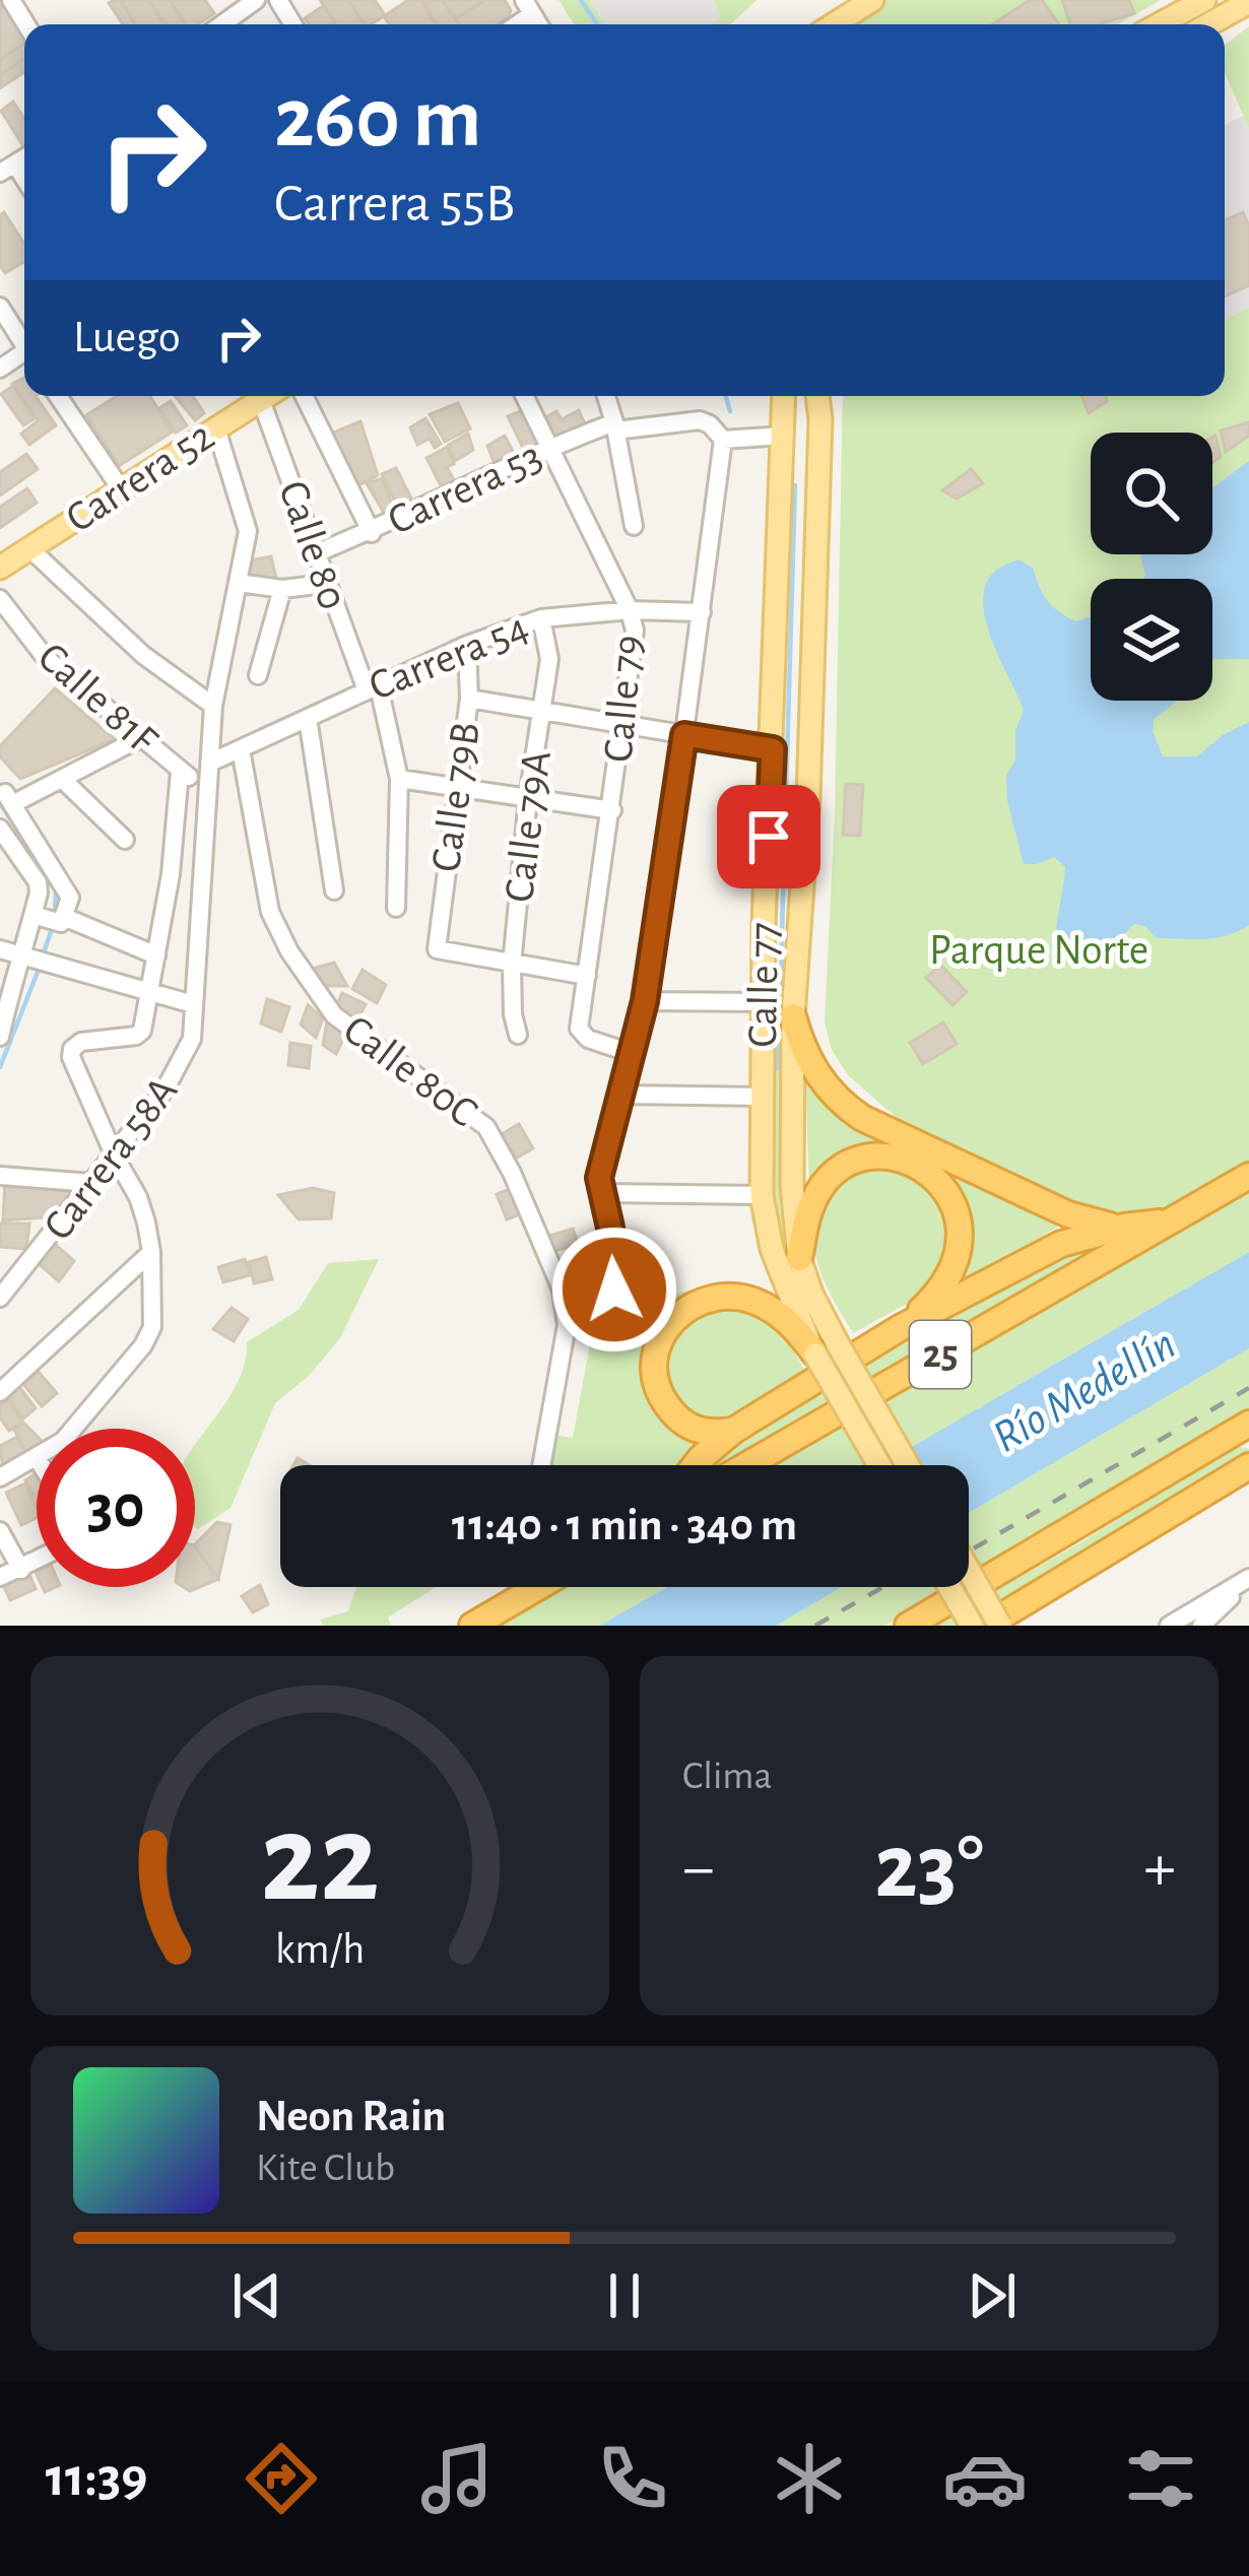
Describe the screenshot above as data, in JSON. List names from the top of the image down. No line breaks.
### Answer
{"streets":{"highway":["25"],"main road":["Carrera 52","Calle 77"],"street":["Carrera 53","Calle 80","Carrera 54","Calle 81F","Calle 79","Calle 79B","Calle 79A","Calle 80C","Carrera 58A"]},"crossings":[["Carrera 52","Calle 80"],["Carrera 53","Calle 80"],["Carrera 53","Calle 79"],["Calle 80","Carrera 54"],["Carrera 54","Calle 79"],["Carrera 54","Calle 79B"],["Carrera 54","Calle 79A"],["Carrera 54","Calle 80C"],["Calle 81F","Carrera 58A"],["Calle 79B","Calle 79A"]],"water":["Río Medellín"],"parks":["Parque Norte"],"page":{"turn":["260 m","Carrera 55B"],"then":"Luego","limit":"30","trip":"11:40 · 1 min · 340 m","tile":"Clima","heat":["−","23°","+"],"song":["Neon Rain","Kite Club"],"tabs":"11:39","gauge":["22","km/h"]}}
